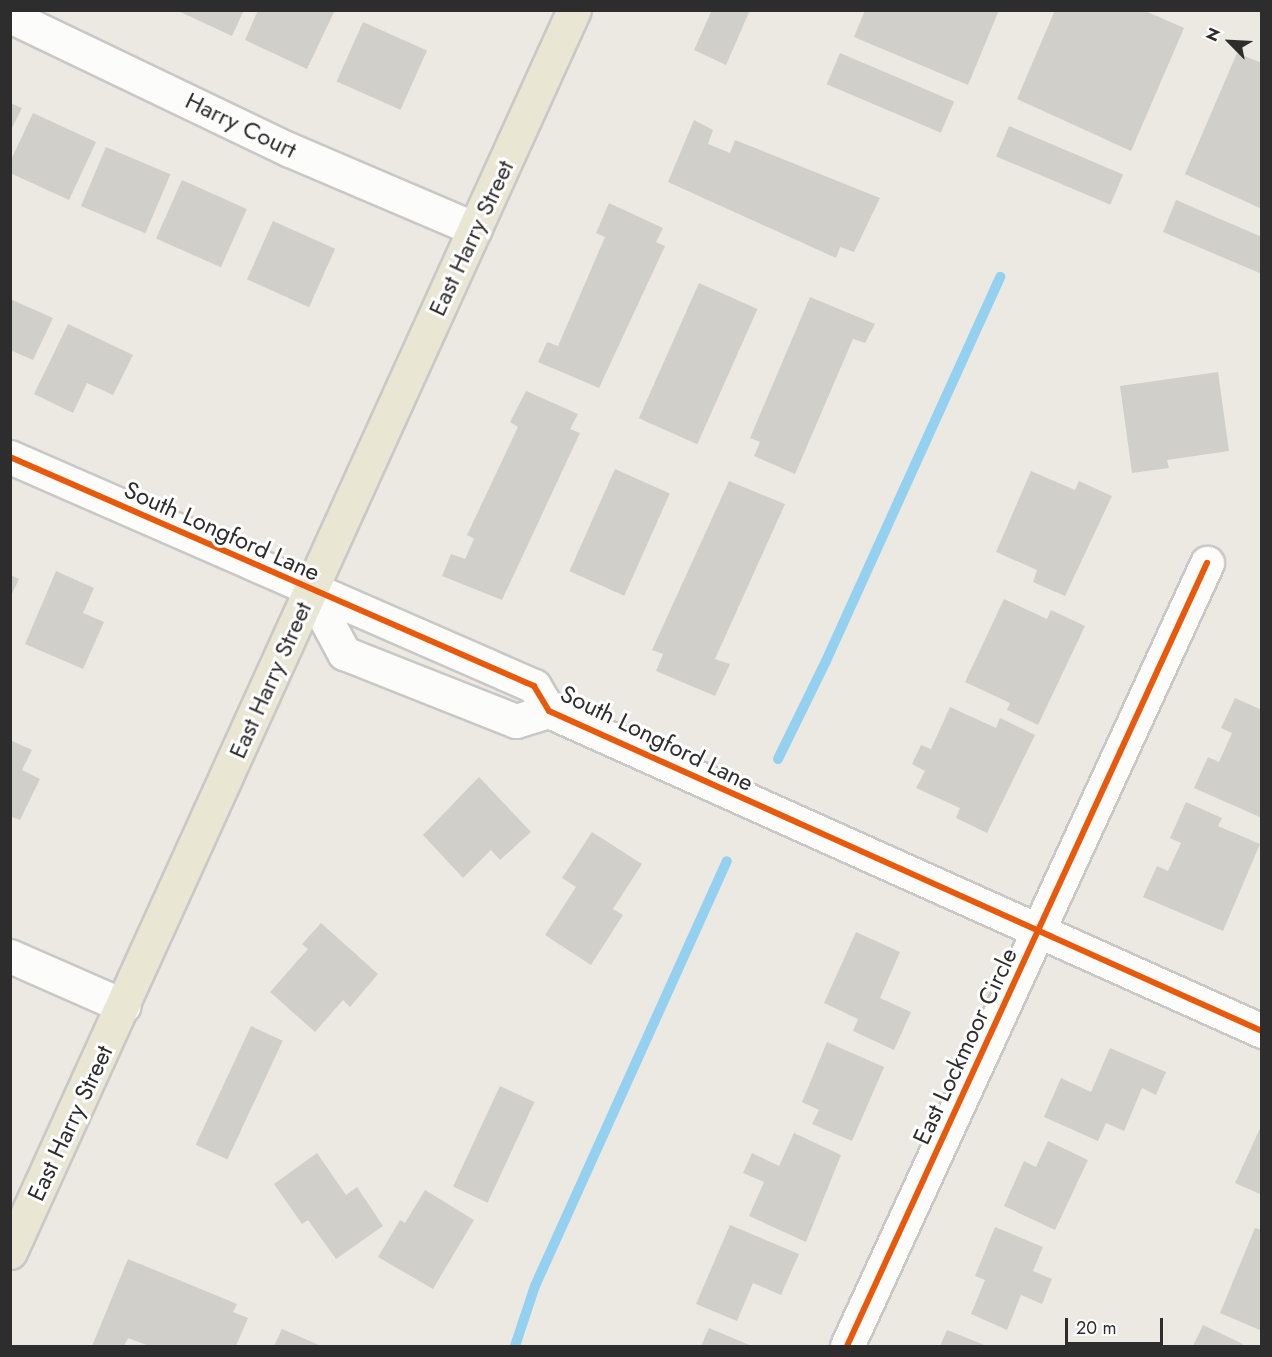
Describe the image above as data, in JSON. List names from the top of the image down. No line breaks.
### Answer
{"streets":{"main road":["East Harry Street"],"street":["Harry Court","South Longford Lane","East Lockmoor Circle"]},"crossings":[["Harry Court","East Harry Street"],["East Harry Street","South Longford Lane"],["South Longford Lane","East Lockmoor Circle"]],"scale_bar":"20 m","north":"top left"}
